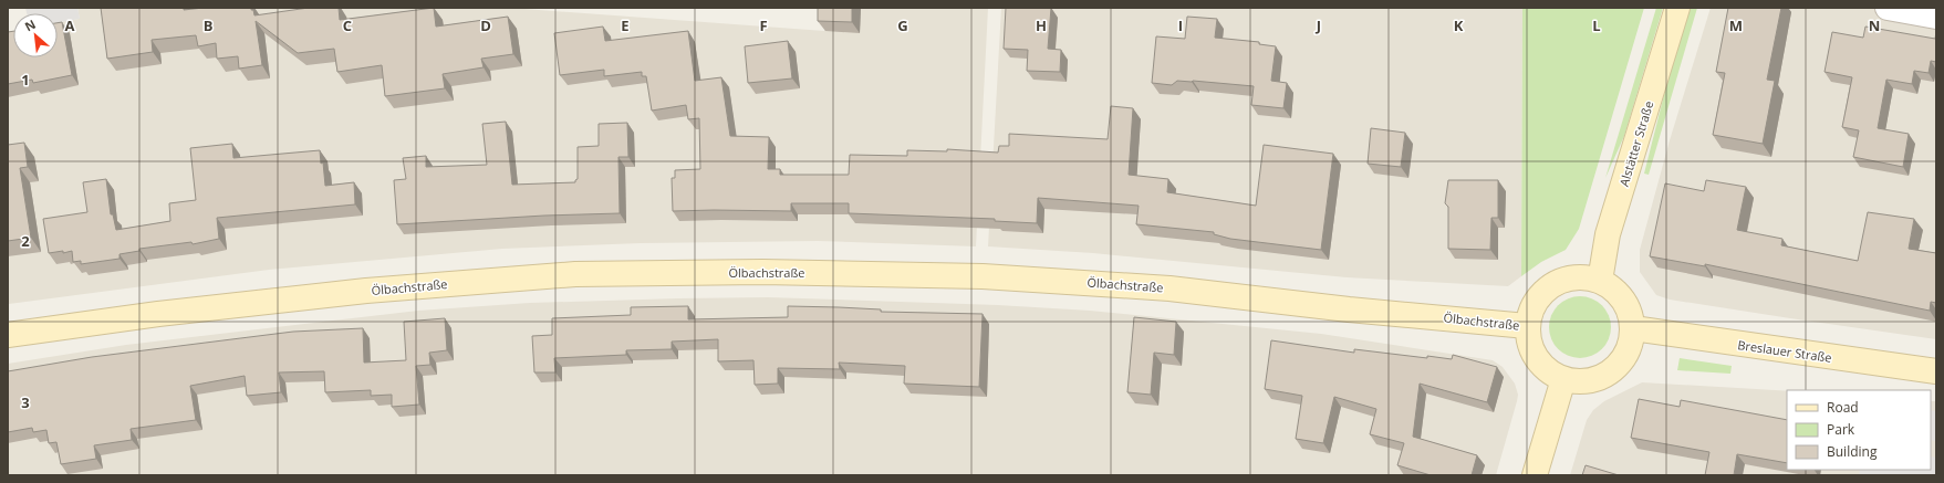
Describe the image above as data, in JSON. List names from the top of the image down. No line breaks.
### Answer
{"streets":{"street":["Alstätter Straße","Ölbachstraße","Breslauer Straße"]},"crossings":[["Alstätter Straße","Ölbachstraße"],["Alstätter Straße","Breslauer Straße"],["Ölbachstraße","Breslauer Straße"]],"legend":["Road","Park","Building"],"north":"top left","grid":{"columns":["A","B","C","D","E","F","G","H","I","J","K","L","M","N"],"rows":["1","2","3"]}}
